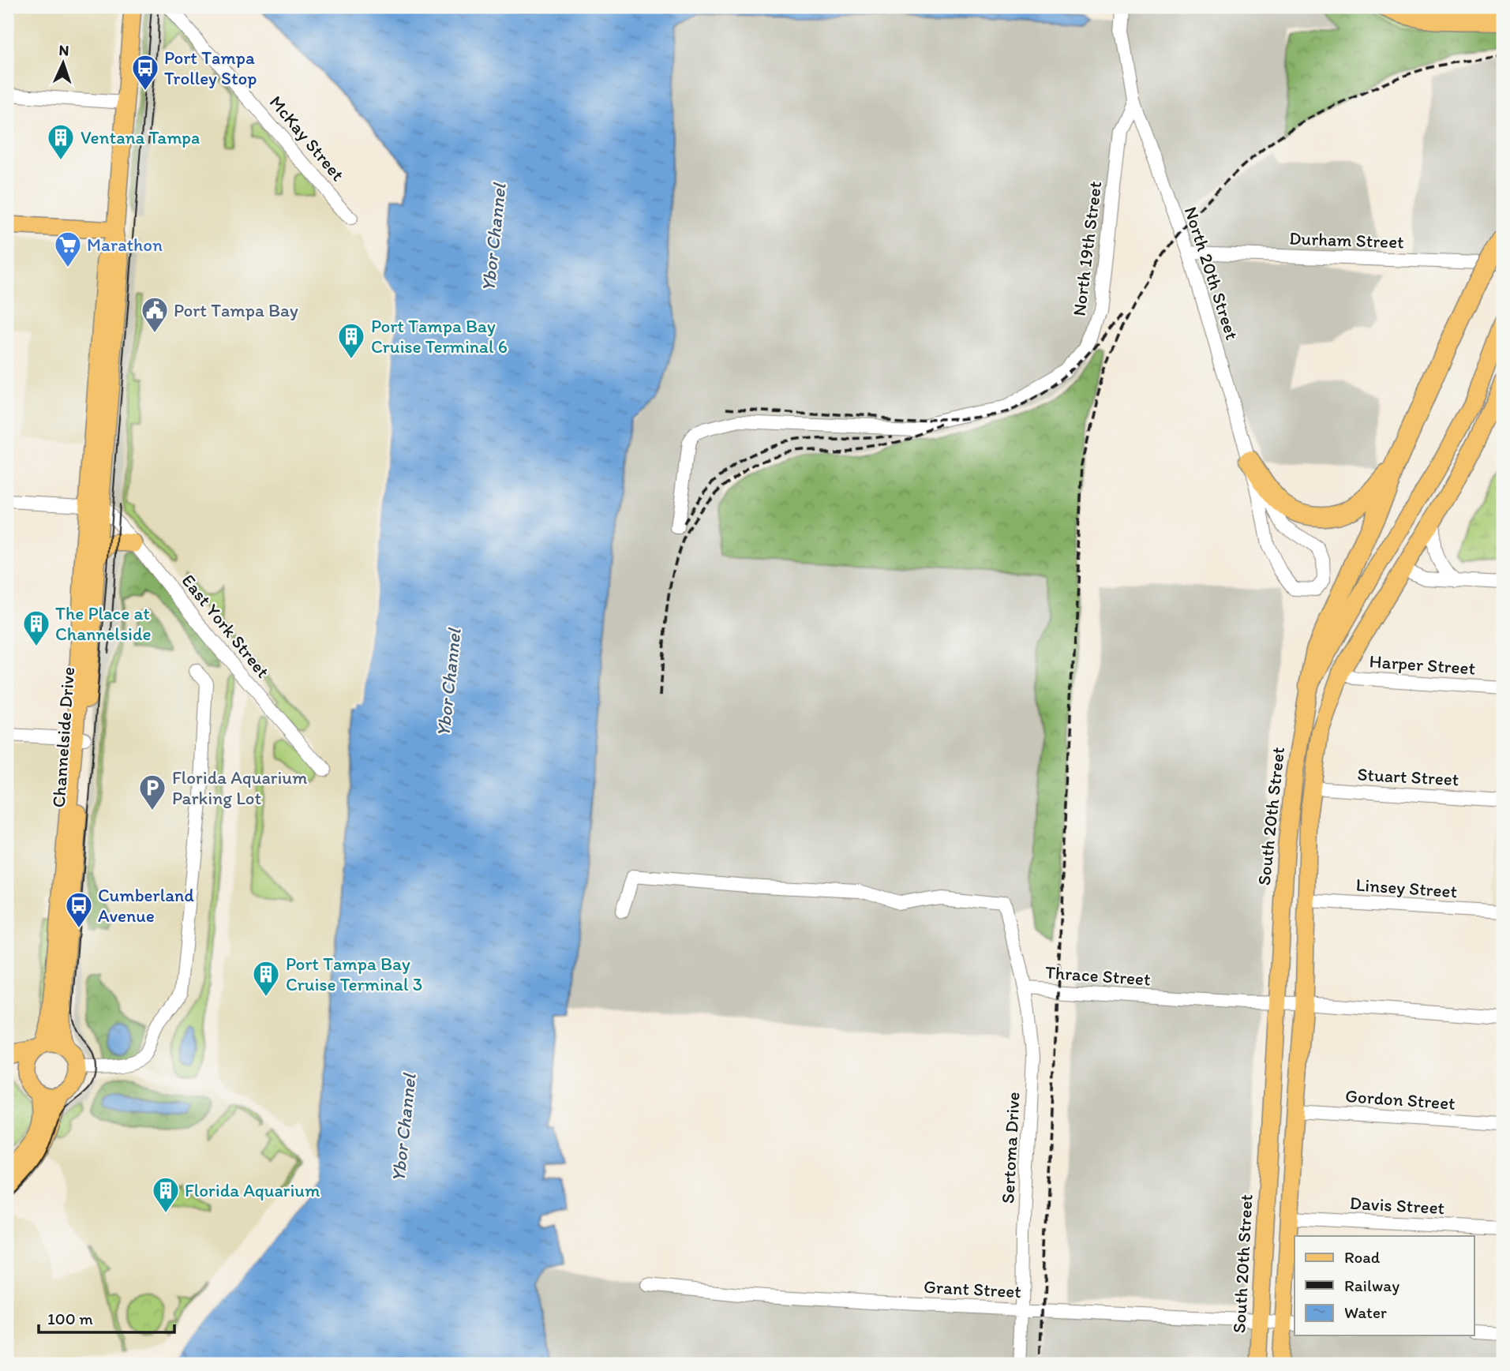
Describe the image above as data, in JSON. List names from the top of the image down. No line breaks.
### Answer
{"streets":{"main road":["Channelside Drive","South 20th Street"],"street":["McKay Street","Durham Street","North 19th Street","North 20th Street","East York Street","Harper Street","Stuart Street","Linsey Street","Thrace Street","Gordon Street","Sertoma Drive","Davis Street","Grant Street"]},"crossings":[["Durham Street","North 20th Street"],["North 19th Street","North 20th Street"],["East York Street","Channelside Drive"],["Harper Street","South 20th Street"],["Stuart Street","South 20th Street"],["South 20th Street","Linsey Street"],["South 20th Street","Thrace Street"],["South 20th Street","Gordon Street"],["South 20th Street","Davis Street"],["South 20th Street","Grant Street"],["Thrace Street","Sertoma Drive"],["Sertoma Drive","Grant Street"]],"water":["Ybor Channel"],"places":{"bus stop":["Port Tampa Trolley Stop","Cumberland Avenue"],"building":["Ventana Tampa","Port Tampa Bay Cruise Terminal 6","The Place at Channelside","Port Tampa Bay Cruise Terminal 3","Florida Aquarium"],"supermarket":["Marathon"],"public building":["Port Tampa Bay"],"parking":["Florida Aquarium Parking Lot"]},"legend":["Road","Railway","Water"],"scale_bar":"100 m","north":"top"}
